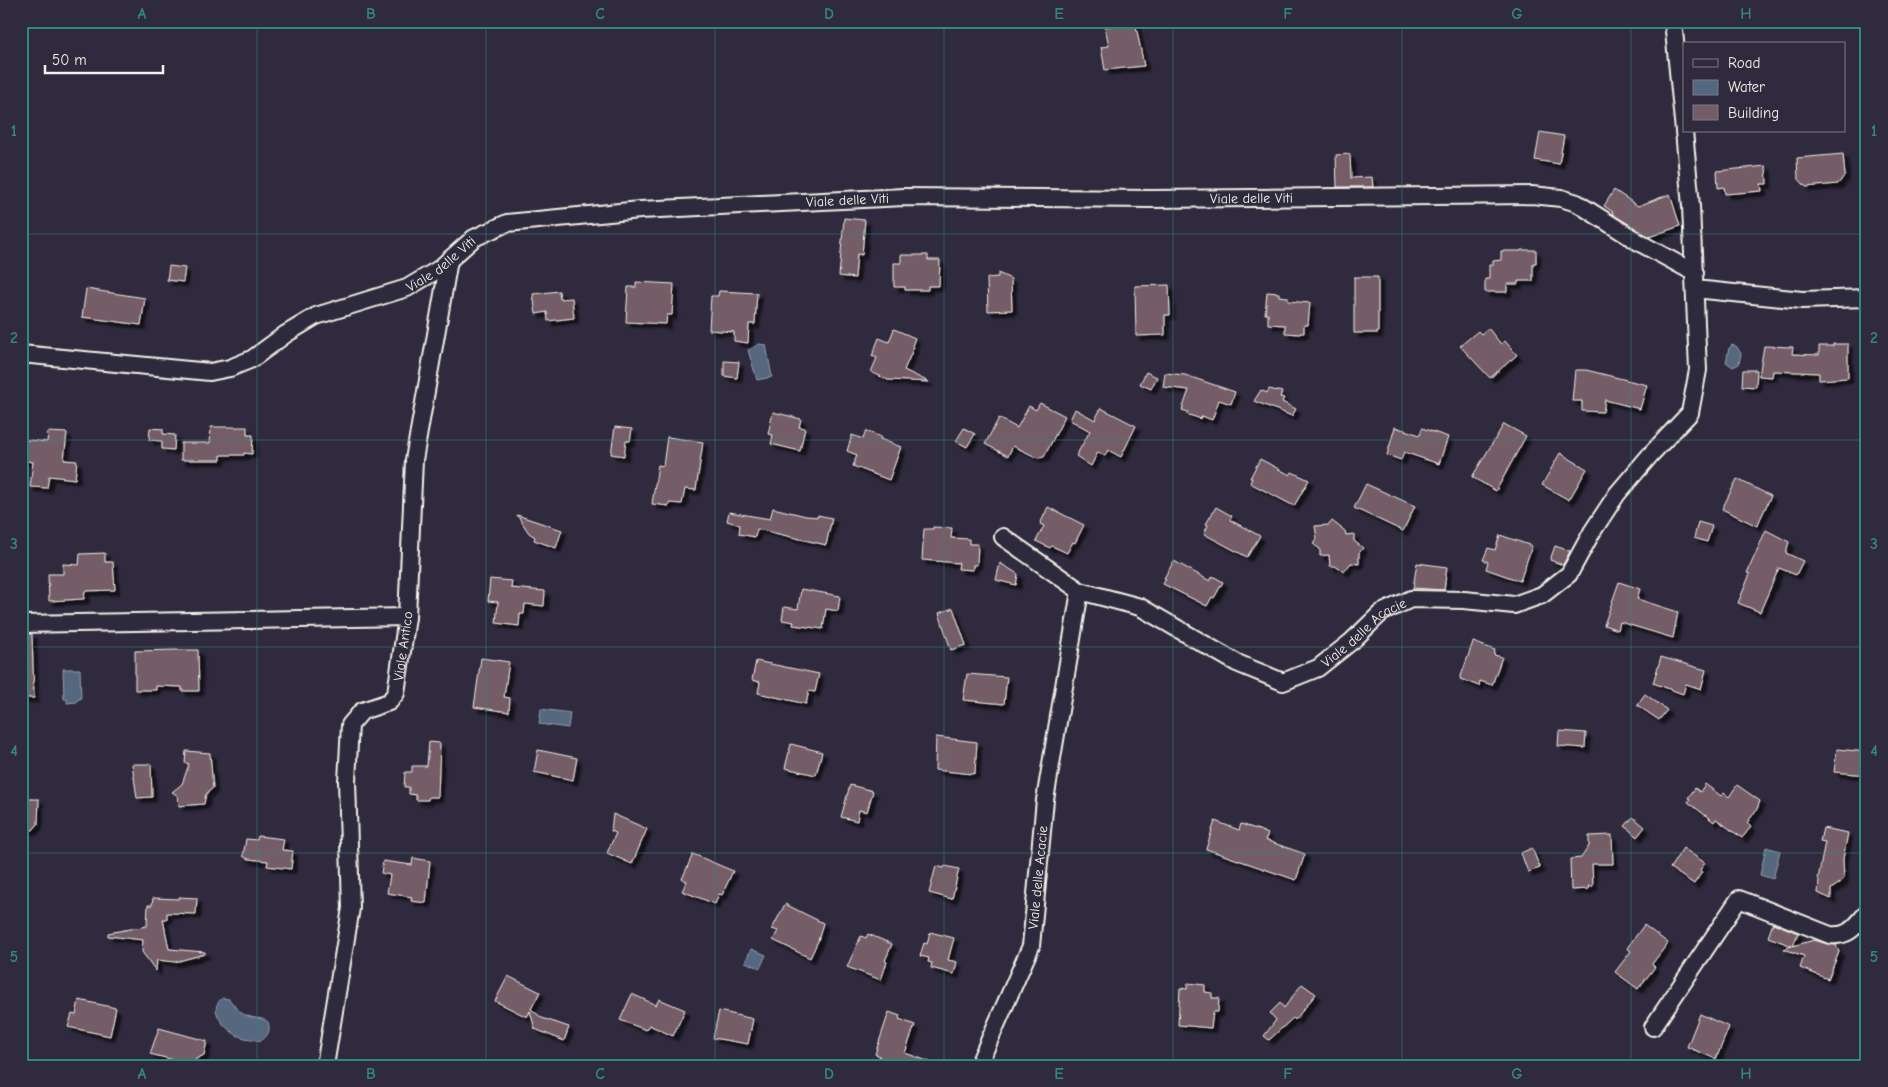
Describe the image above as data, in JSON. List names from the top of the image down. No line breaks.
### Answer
{"streets":{"street":["Viale delle Viti","Viale delle Acacie","Viale Antico"]},"crossings":[["Viale delle Viti","Viale delle Acacie"],["Viale delle Viti","Viale Antico"]],"legend":["Road","Water","Building"],"scale_bar":"50 m","grid":{"columns":["A","B","C","D","E","F","G","H"],"rows":["1","2","3","4","5"]}}
